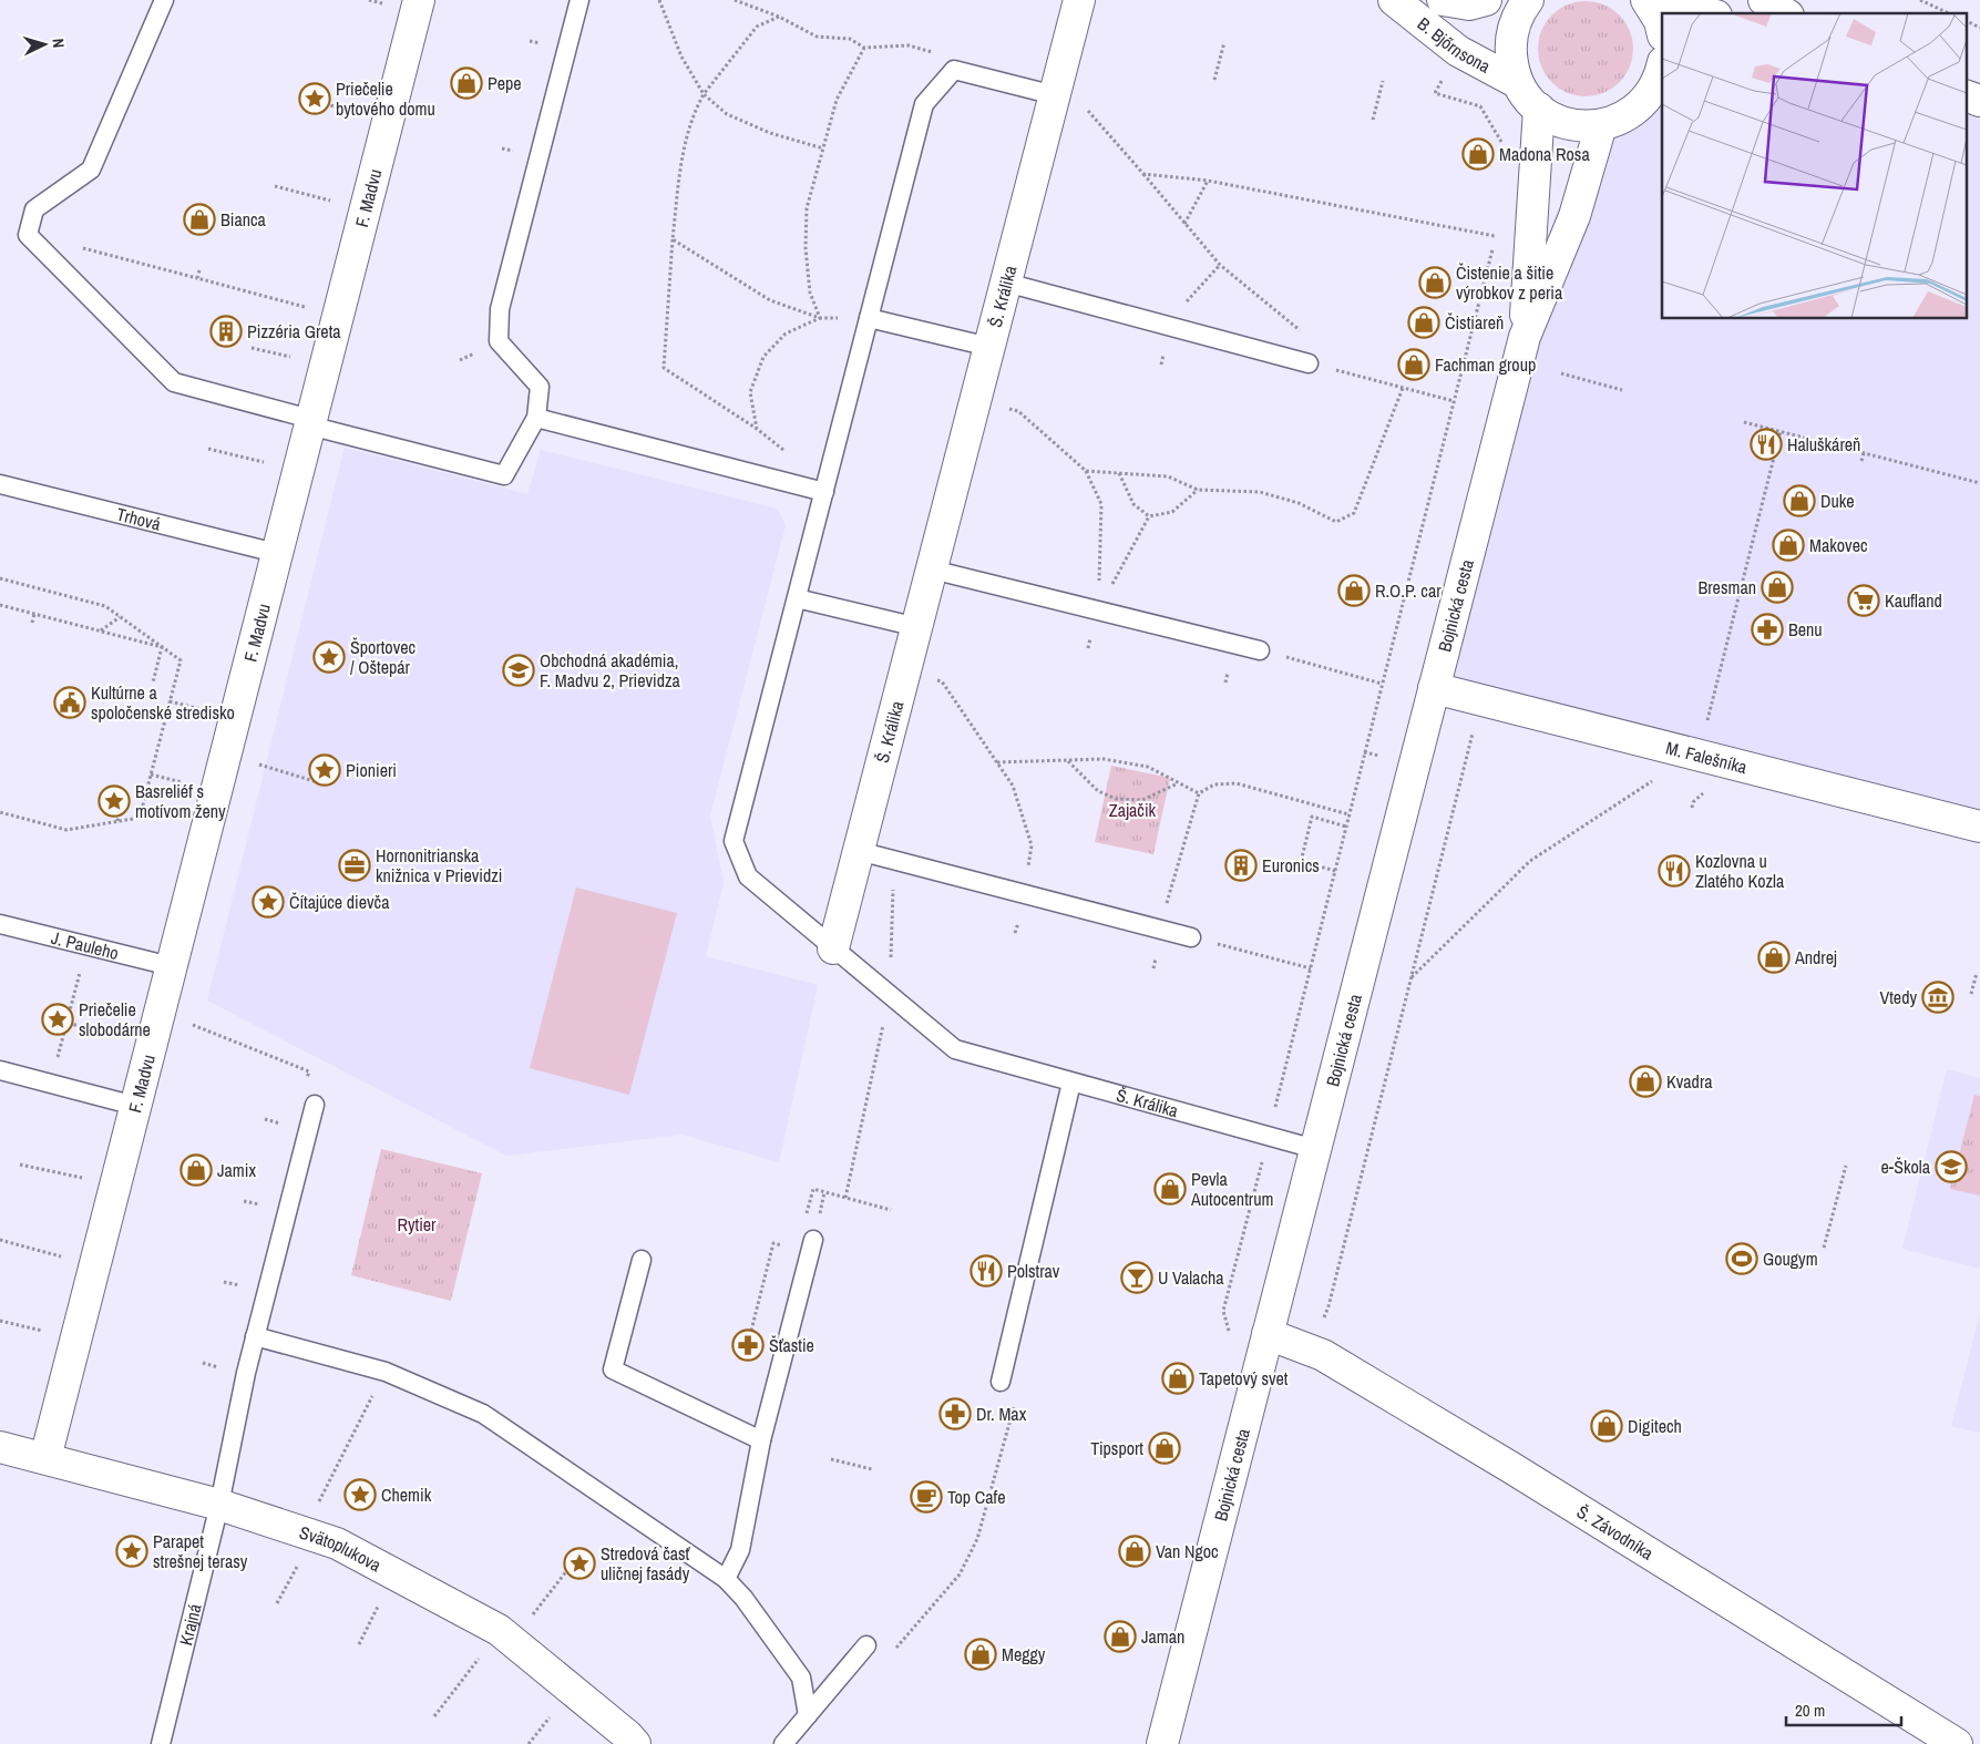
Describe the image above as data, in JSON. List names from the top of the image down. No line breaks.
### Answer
{"streets":{"street":["B. Bjőrnsona","F. Madvu","Š. Králika","Bojnická cesta","M. Falešníka","Š. Závodníka","Svätoplukova"],"lane":["Trhová","J. Pauleho","Krajná"]},"crossings":[["F. Madvu","Trhová"],["F. Madvu","J. Pauleho"],["F. Madvu","Svätoplukova"],["Š. Králika","Bojnická cesta"],["Bojnická cesta","M. Falešníka"],["Bojnická cesta","Š. Závodníka"],["Svätoplukova","Krajná"]],"parks":["Zajačik","Rytier"],"places":{"shop":["Pepe","Madona Rosa","Bianca","Čistenie a šitie výrobkov z peria","Čistiareň","Fachman group","Duke","Makovec","Bresman","R.O.P. car","Andrej","Kvadra","Jamix","Pevla Autocentrum","Tapetový svet","Digitech","Tipsport","Van Ngoc","Jaman","Meggy"],"place":["Priečelie bytového domu","Športovec / Oštepár","Pionieri","Basreliéf s motívom ženy","Čítajúce dievča","Priečelie slobodárne","Chemik","Parapet strešnej terasy","Stredová časť uličnej fasády"],"building":["Pizzéria Greta","Euronics"],"restaurant":["Haluškáreň","Kozlovna u Zlatého Kozla","Polstrav"],"supermarket":["Kaufland"],"pharmacy":["Benu","Šťastie","Dr. Max"],"school or university":["Obchodná akadémia, F. Madvu 2, Prievidza","e-Škola"],"public building":["Kultúrne a spoločenské stredisko"],"office":["Hornonitrianska knižnica v Prievidzi"],"museum":["Vtedy"],"sports":["Gougym"],"bar":["U Valacha"],"cafe":["Top Cafe"]},"scale_bar":"20 m","north":"right"}
